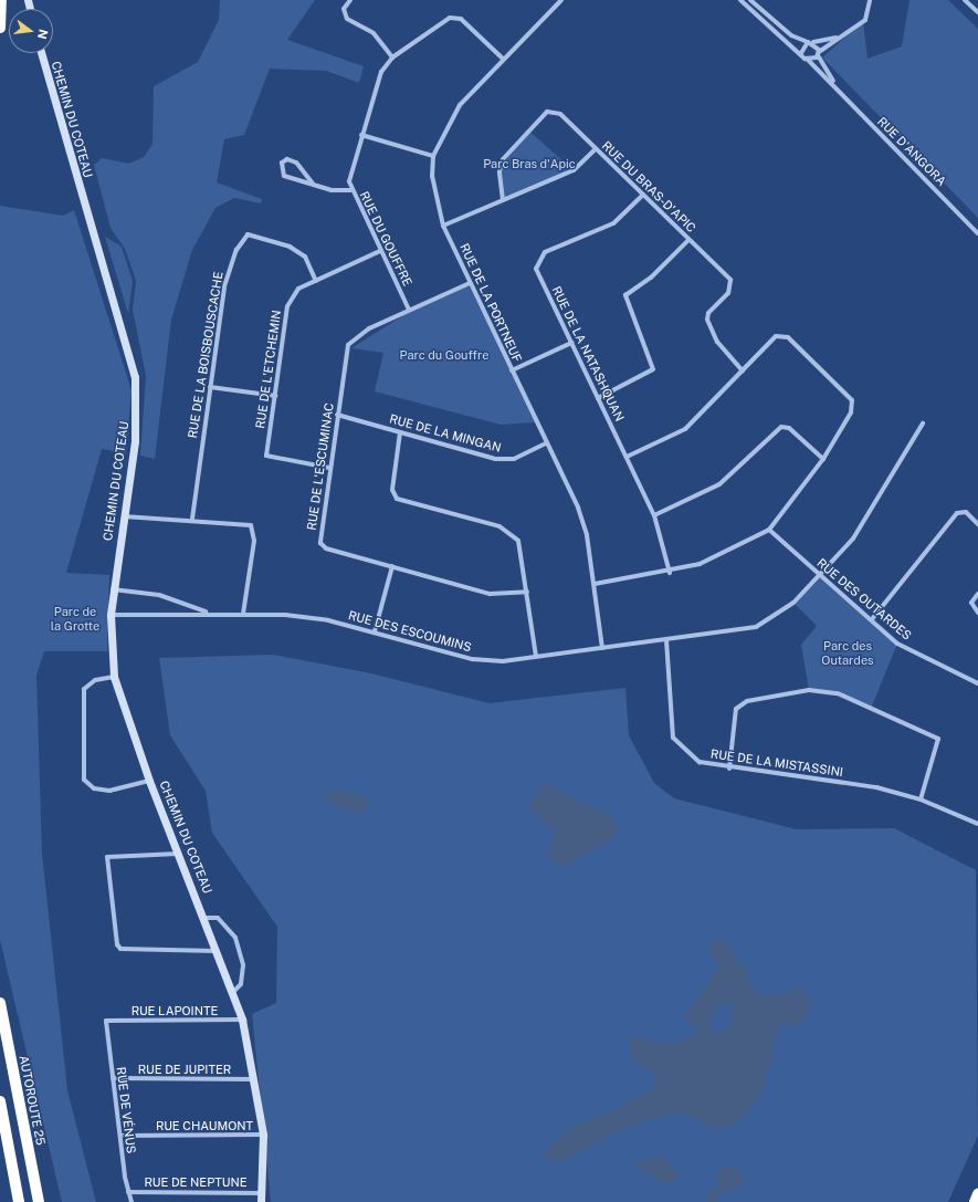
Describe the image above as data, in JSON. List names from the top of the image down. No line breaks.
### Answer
{"streets":{"highway":["AUTOROUTE 25"],"street":["CHEMIN DU COTEAU","RUE D'ANGORA","RUE DU BRAS-D'APIC","RUE DU GOUFFRE","RUE DE LA PORTNEUF","RUE DE LA NATASHQUAN","RUE DE LA BOISBOUSCACHE","RUE DE L'ETCHEMIN","RUE DE LA MINGAN","RUE DE L'ESCUMINAC","RUE DES OUTARDES","RUE DES ESCOUMINS","RUE DE LA MISTASSINI","RUE LAPOINTE","RUE DE JUPITER","RUE DE VÉNUS","RUE CHAUMONT","RUE DE NEPTUNE"]},"crossings":[["CHEMIN DU COTEAU","RUE DES ESCOUMINS"],["CHEMIN DU COTEAU","RUE LAPOINTE"],["CHEMIN DU COTEAU","RUE DE JUPITER"],["CHEMIN DU COTEAU","RUE CHAUMONT"],["CHEMIN DU COTEAU","RUE DE NEPTUNE"],["RUE DU BRAS-D'APIC","RUE DE LA NATASHQUAN"],["RUE DU GOUFFRE","RUE DE LA PORTNEUF"],["RUE DU GOUFFRE","RUE DE L'ETCHEMIN"],["RUE DU GOUFFRE","RUE DE L'ESCUMINAC"],["RUE DE LA PORTNEUF","RUE DE LA MINGAN"],["RUE DE LA PORTNEUF","RUE DE L'ESCUMINAC"],["RUE DE LA PORTNEUF","RUE DES ESCOUMINS"],["RUE DE LA BOISBOUSCACHE","RUE DE L'ETCHEMIN"],["RUE DE L'ETCHEMIN","RUE DE L'ESCUMINAC"],["RUE DE LA MINGAN","RUE DE L'ESCUMINAC"],["RUE DES OUTARDES","RUE DES ESCOUMINS"],["RUE DES ESCOUMINS","RUE DE LA MISTASSINI"],["RUE LAPOINTE","RUE DE VÉNUS"],["RUE DE JUPITER","RUE DE VÉNUS"],["RUE DE VÉNUS","RUE CHAUMONT"],["RUE DE VÉNUS","RUE DE NEPTUNE"]],"parks":["Parc Bras d'Apic","Parc du Gouffre","Parc de la Grotte","Parc des Outardes"],"north":"right"}
